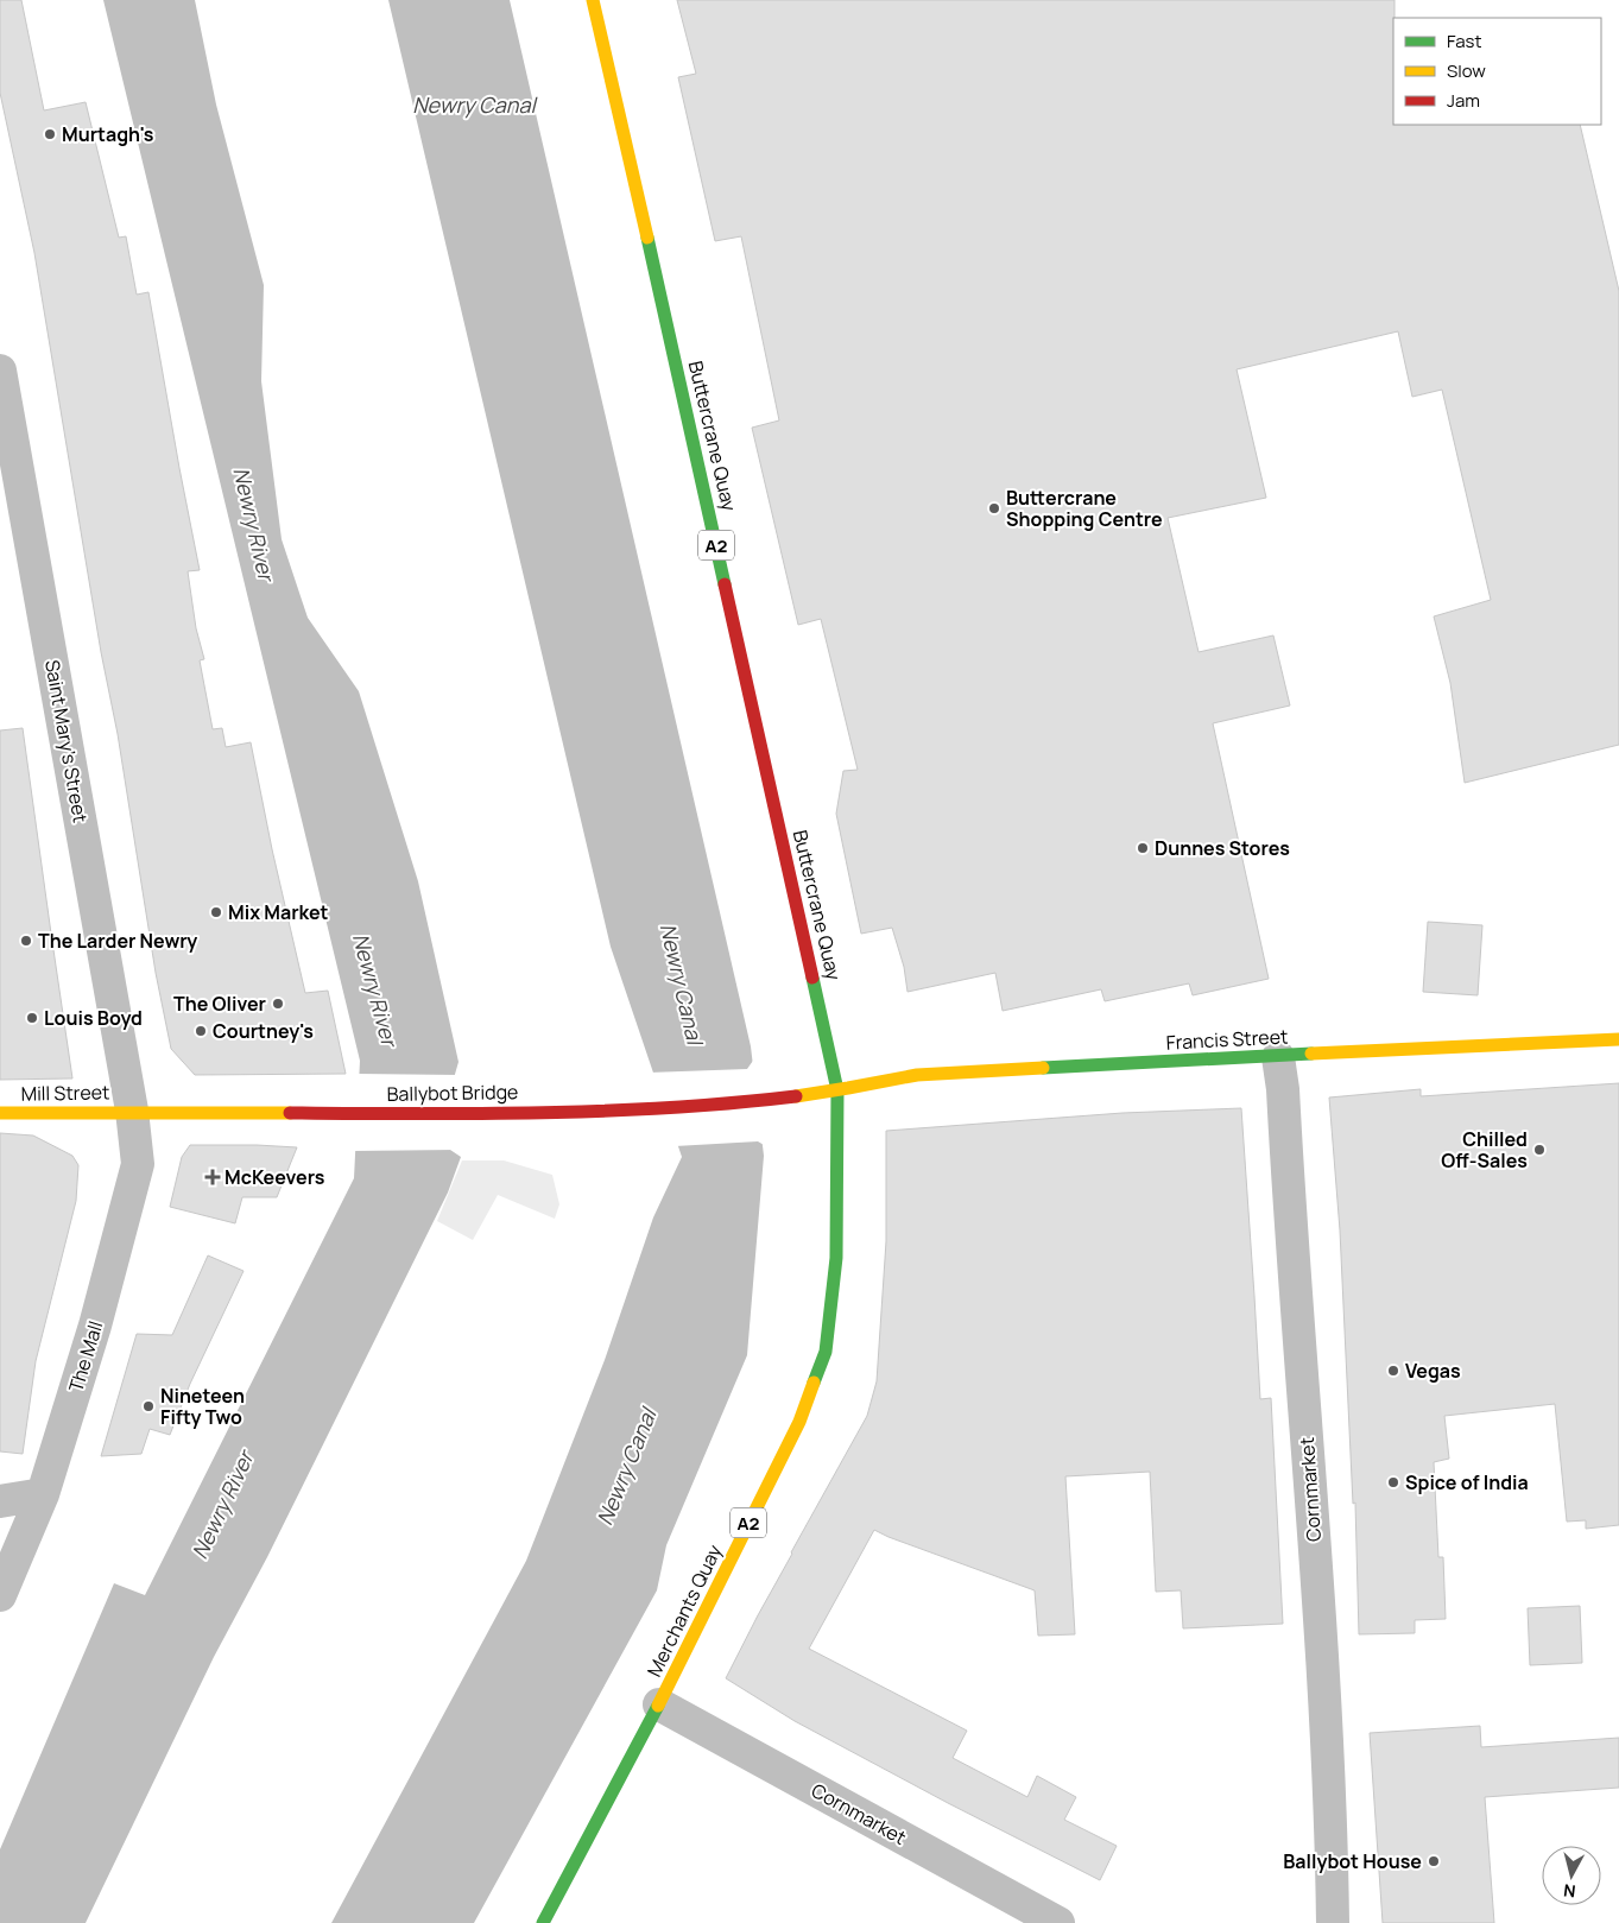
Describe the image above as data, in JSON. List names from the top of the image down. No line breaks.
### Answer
{"streets":{"main road":["Buttercrane Quay","A2","Francis Street","Mill Street","Ballybot Bridge","Merchants Quay"],"street":["Saint Mary's Street","The Mall","Cornmarket"]},"crossings":[["Buttercrane Quay","Francis Street"],["Buttercrane Quay","Ballybot Bridge"],["Buttercrane Quay","Merchants Quay"],["Saint Mary's Street","Mill Street"],["Saint Mary's Street","Ballybot Bridge"],["Saint Mary's Street","The Mall"],["Francis Street","Ballybot Bridge"],["Francis Street","Cornmarket"],["Francis Street","Merchants Quay"],["Mill Street","Ballybot Bridge"],["Mill Street","The Mall"],["Ballybot Bridge","The Mall"],["Ballybot Bridge","Merchants Quay"],["Cornmarket","Merchants Quay"]],"water":["Newry Canal","Newry River"],"places":{"other":["Murtagh's","Buttercrane Shopping Centre","Dunnes Stores","Mix Market","The Larder Newry","The Oliver","Louis Boyd","Courtney's","Chilled Off-Sales","Vegas","Nineteen Fifty Two","Spice of India","Ballybot House"],"health":["McKeevers"]},"legend":["Fast","Slow","Jam"],"north":"bottom"}
